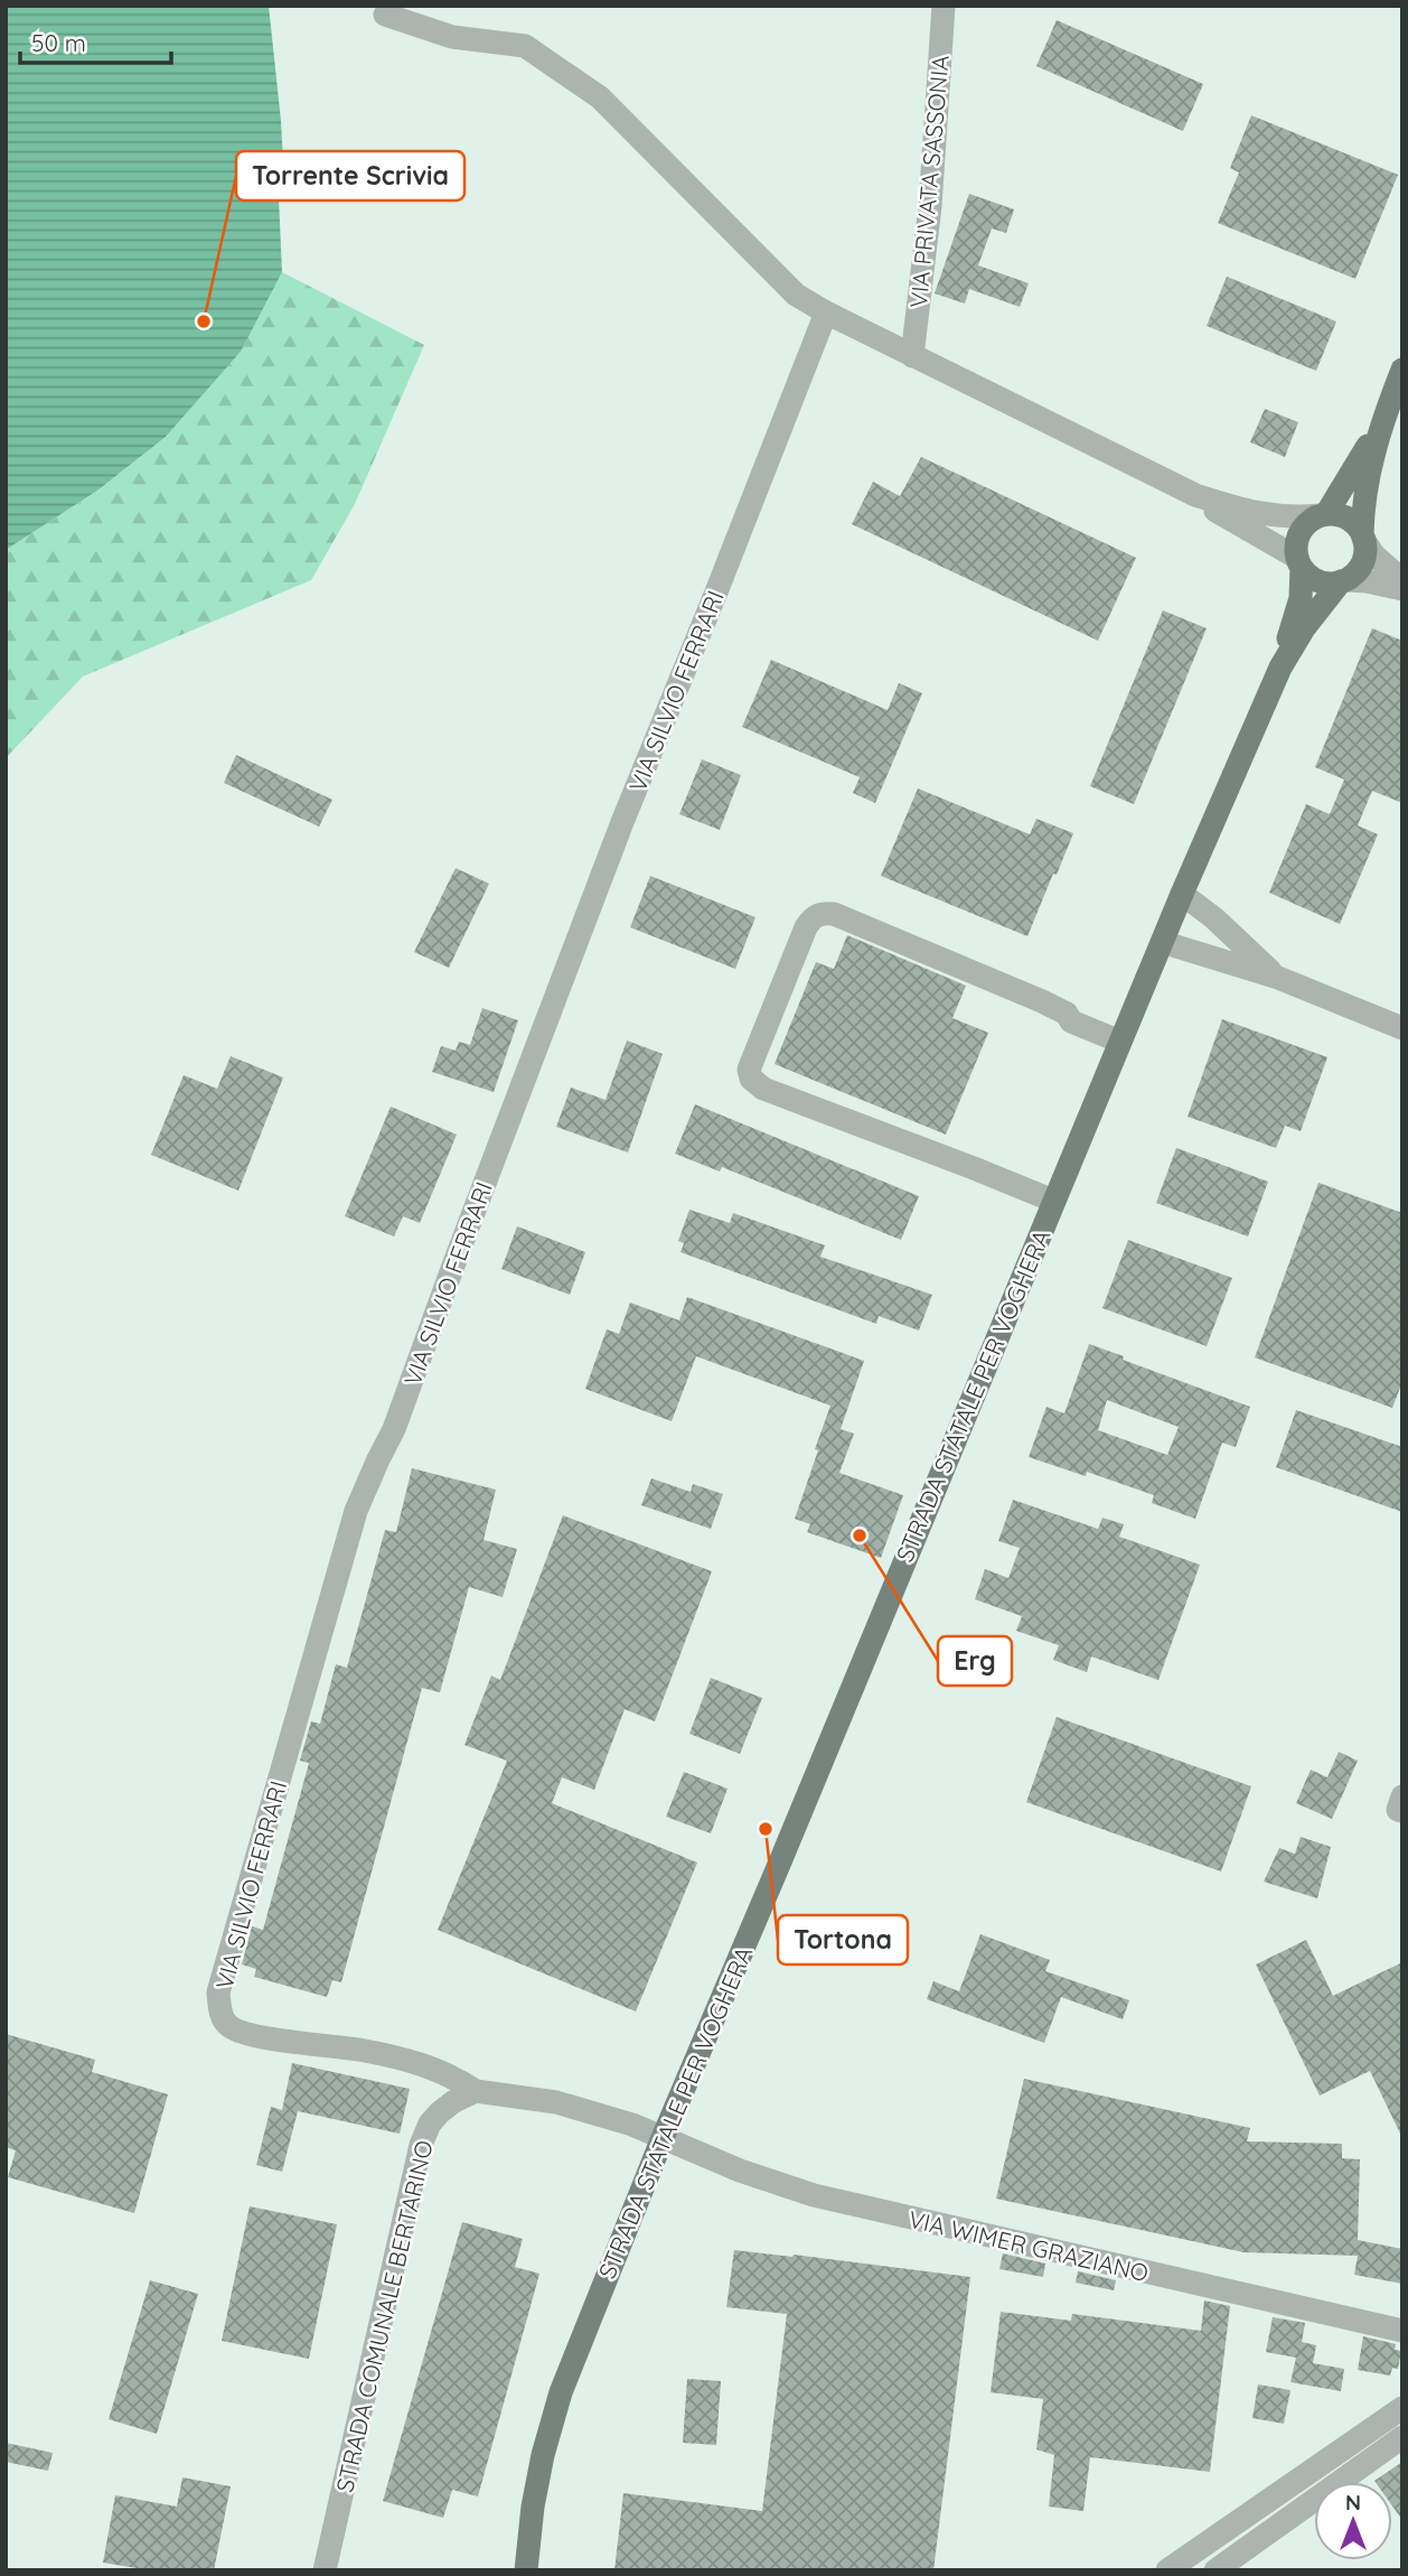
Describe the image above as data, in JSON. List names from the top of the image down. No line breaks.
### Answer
{"streets":{"main road":["STRADA STATALE PER VOGHERA"],"street":["VIA PRIVATA SASSONIA","VIA SILVIO FERRARI","VIA WIMER GRAZIANO","STRADA COMUNALE BERTARINO"]},"crossings":[["VIA SILVIO FERRARI","STRADA COMUNALE BERTARINO"],["STRADA STATALE PER VOGHERA","VIA WIMER GRAZIANO"]],"places":["Torrente Scrivia","Erg","Tortona"],"scale_bar":"50 m","north":"top"}
